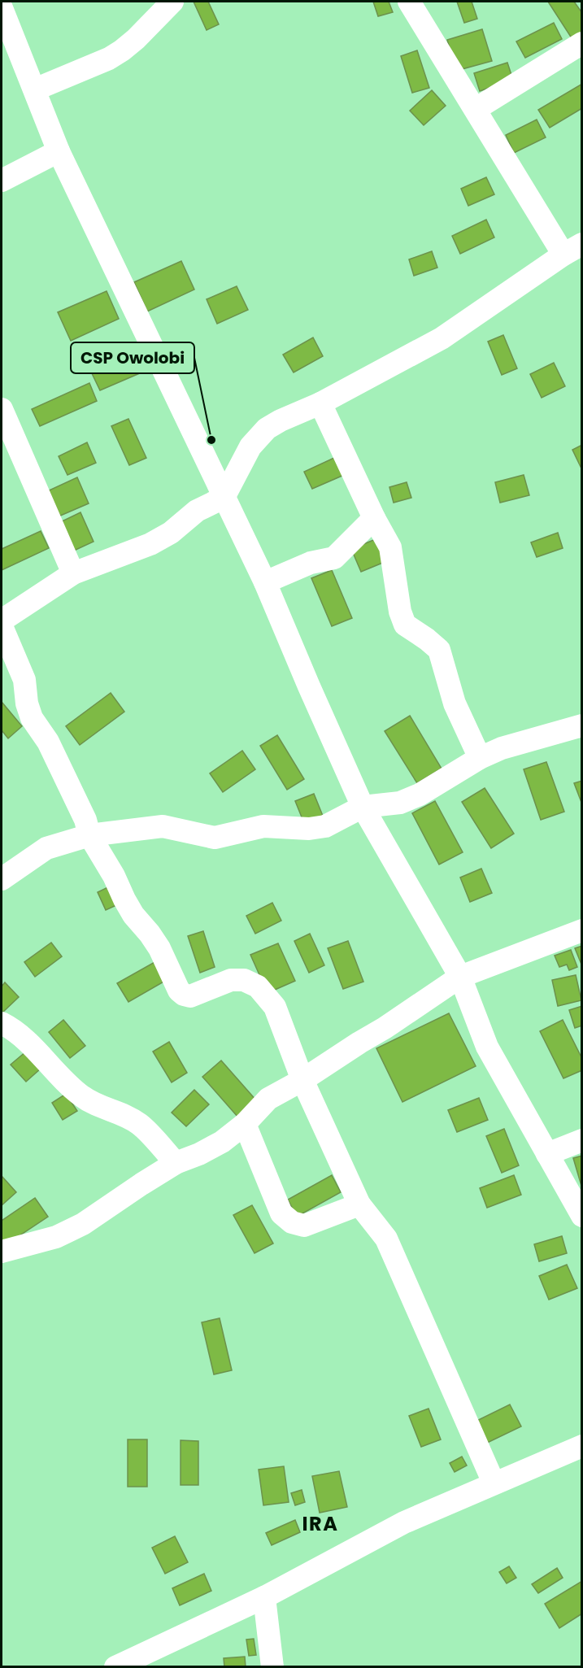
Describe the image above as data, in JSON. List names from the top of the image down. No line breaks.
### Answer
{"districts":["IRA"],"places":["CSP Owolobi"]}
